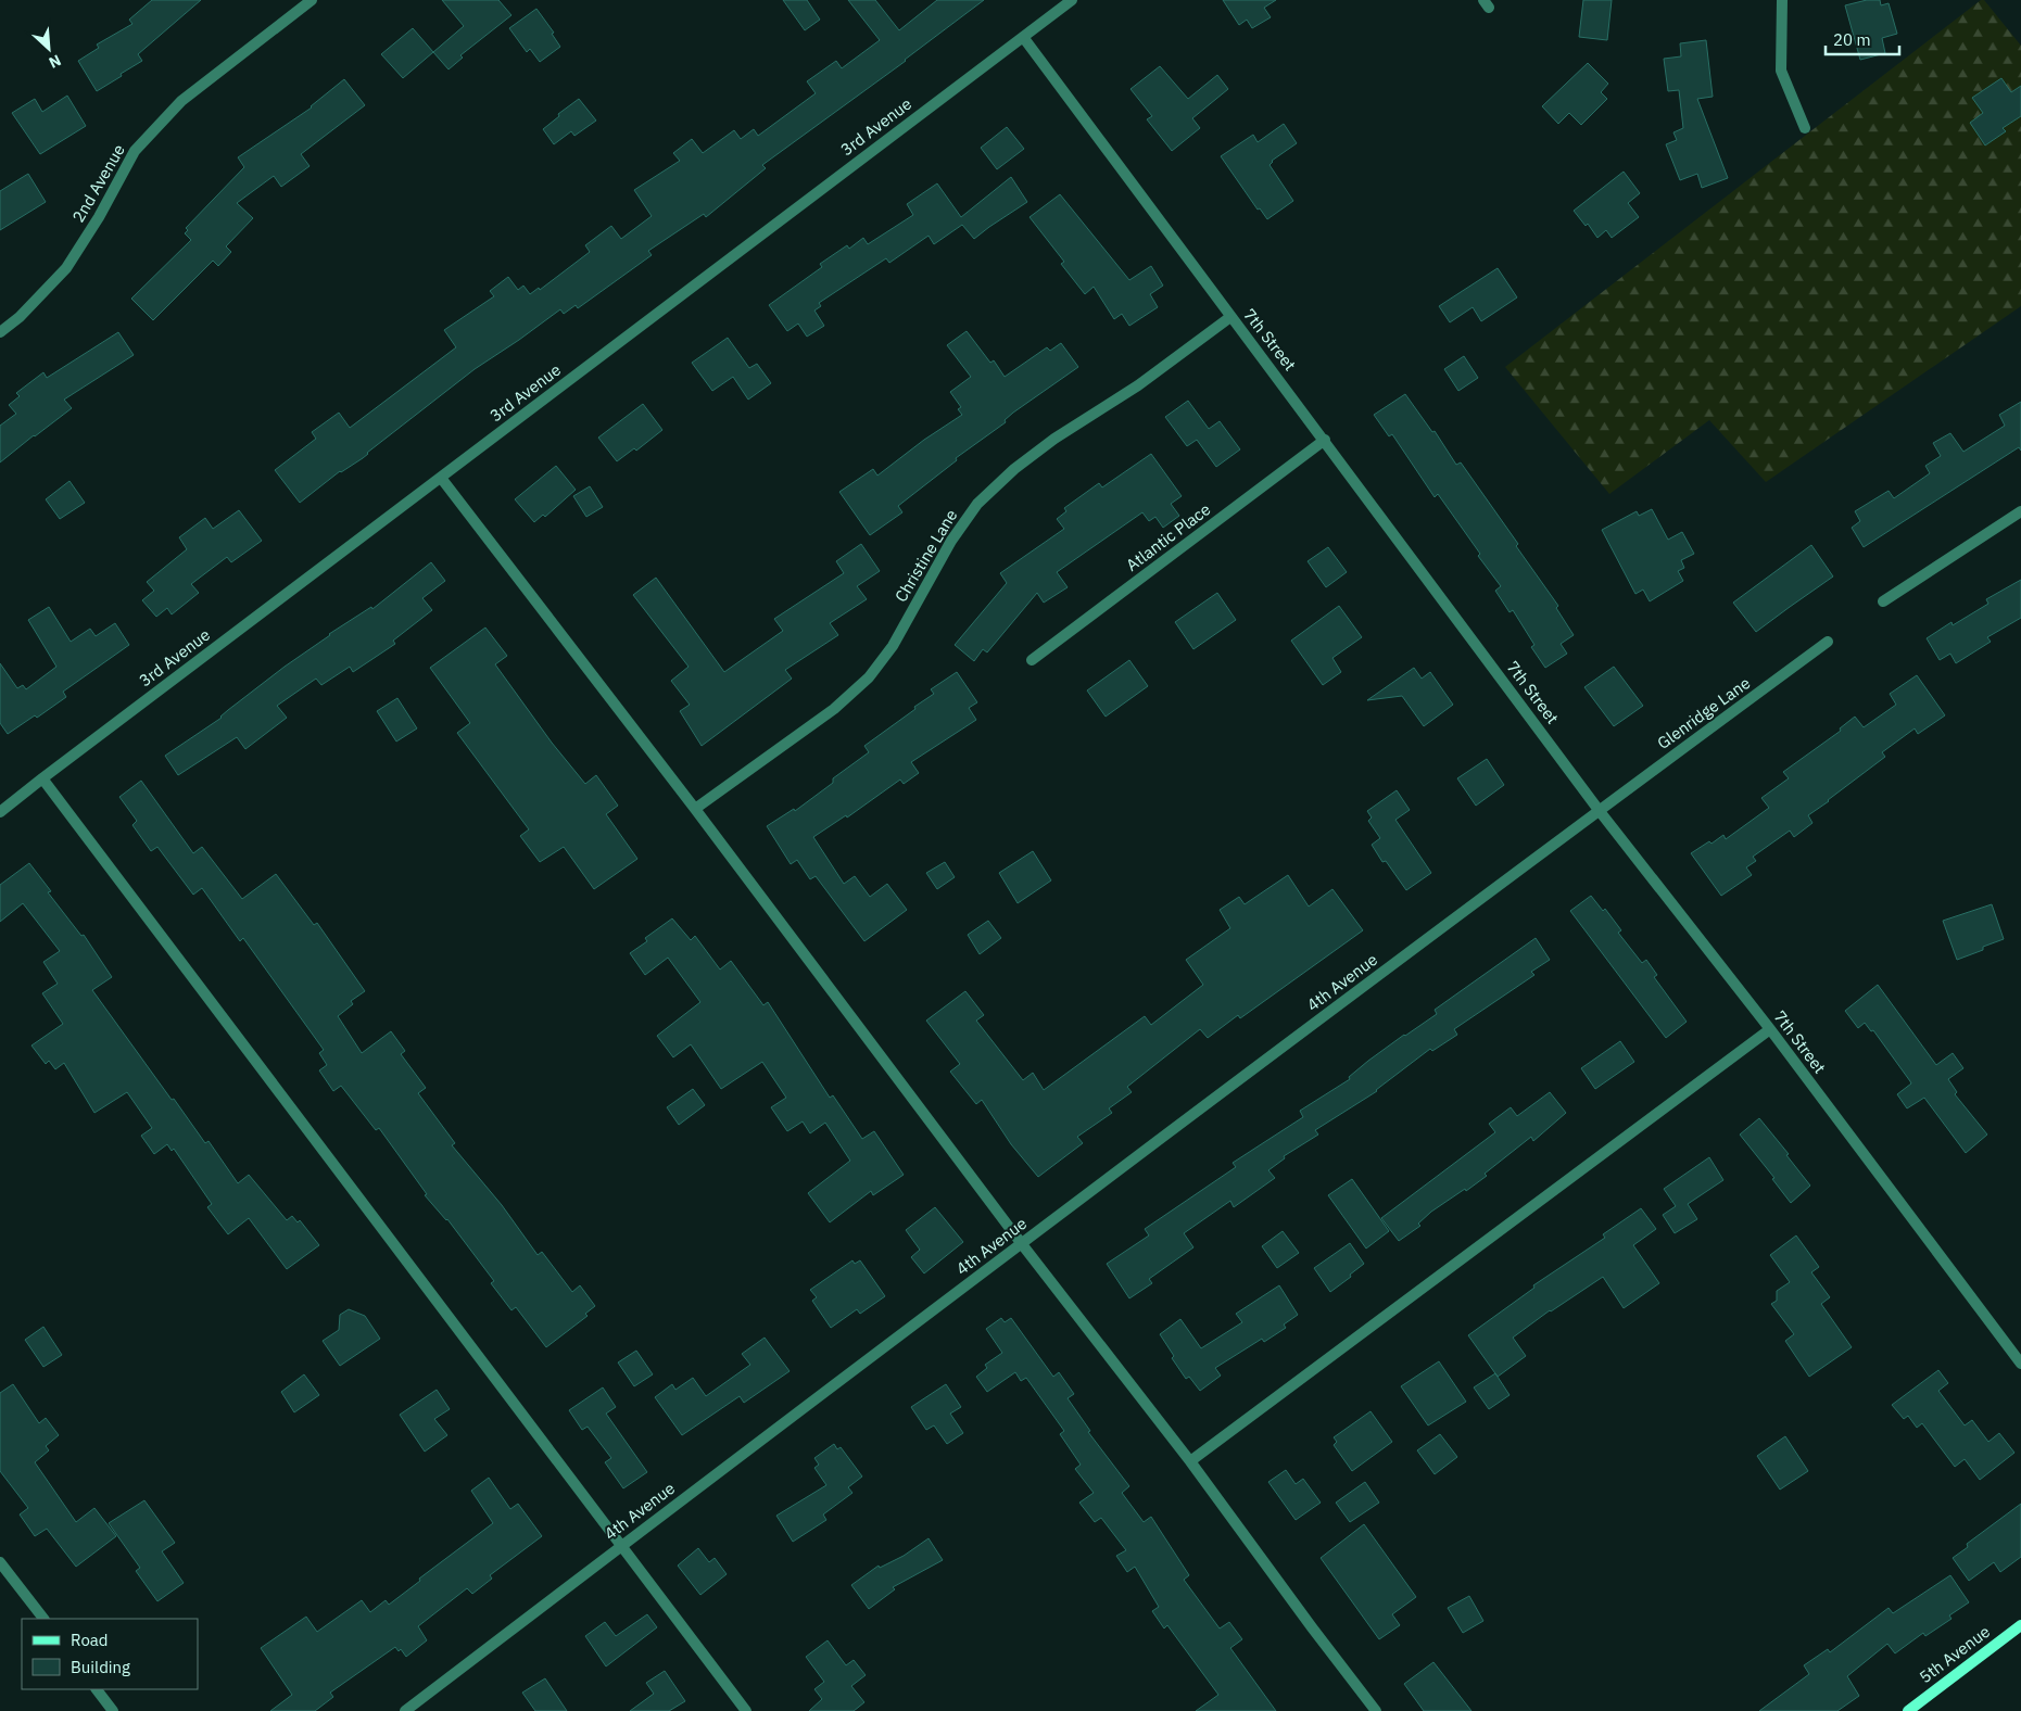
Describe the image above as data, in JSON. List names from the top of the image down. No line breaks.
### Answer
{"streets":{"street":["3rd Avenue","2nd Avenue","7th Street","Atlantic Place","Christine Lane","Glenridge Lane","4th Avenue","5th Avenue"]},"crossings":[["3rd Avenue","7th Street"],["7th Street","Atlantic Place"],["7th Street","Christine Lane"],["7th Street","Glenridge Lane"],["7th Street","4th Avenue"],["Glenridge Lane","4th Avenue"]],"legend":["Road","Building"],"scale_bar":"20 m","north":"bottom right"}
